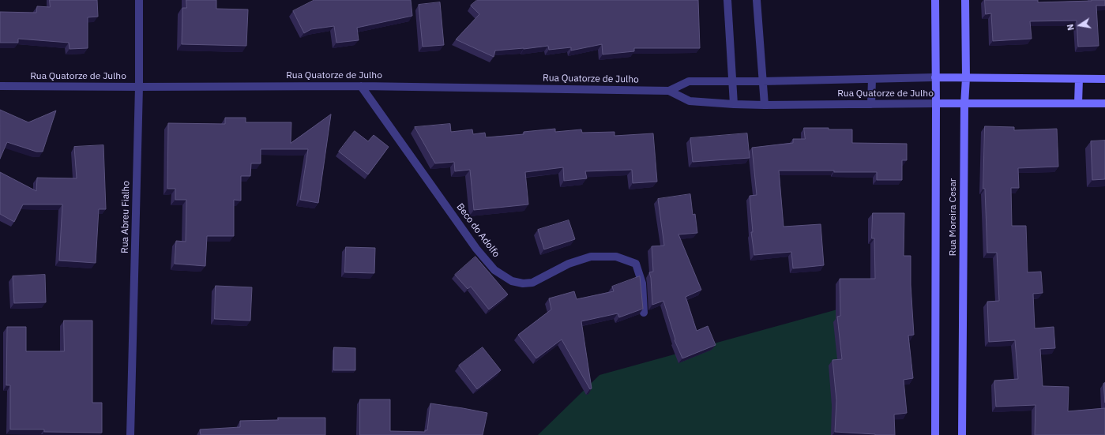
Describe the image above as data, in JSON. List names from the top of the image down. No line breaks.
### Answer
{"streets":{"street":["Rua Quatorze de Julho","Rua Abreu Fialho","Rua Moreira Cesar","Beco do Adolfo"]},"crossings":[["Rua Quatorze de Julho","Rua Abreu Fialho"],["Rua Quatorze de Julho","Rua Moreira Cesar"],["Rua Quatorze de Julho","Beco do Adolfo"]],"north":"left"}
